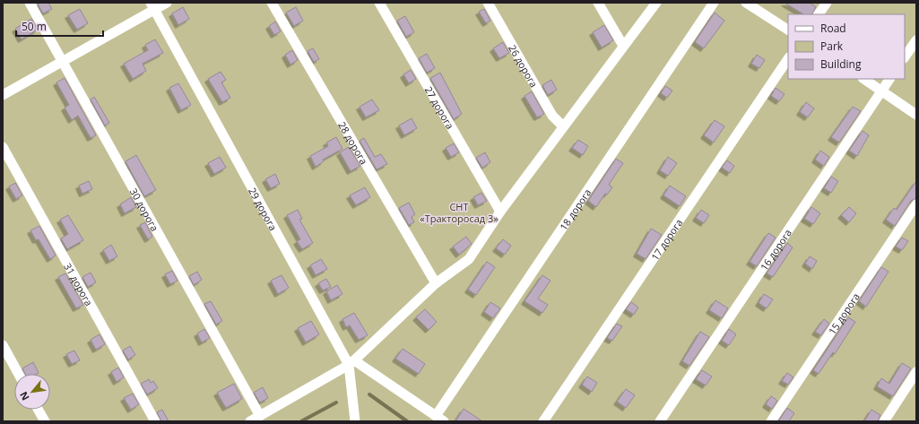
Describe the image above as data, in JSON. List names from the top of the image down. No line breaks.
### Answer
{"streets":{"street":["26 дорога","27 дорога","28 дорога","30 дорога","29 дорога","18 дорога","17 дорога","16 дорога","31 дорога","15 дорога"]},"parks":["СНТ «Тракторосад 3»"],"legend":["Road","Park","Building"],"scale_bar":"50 m","north":"bottom left"}
